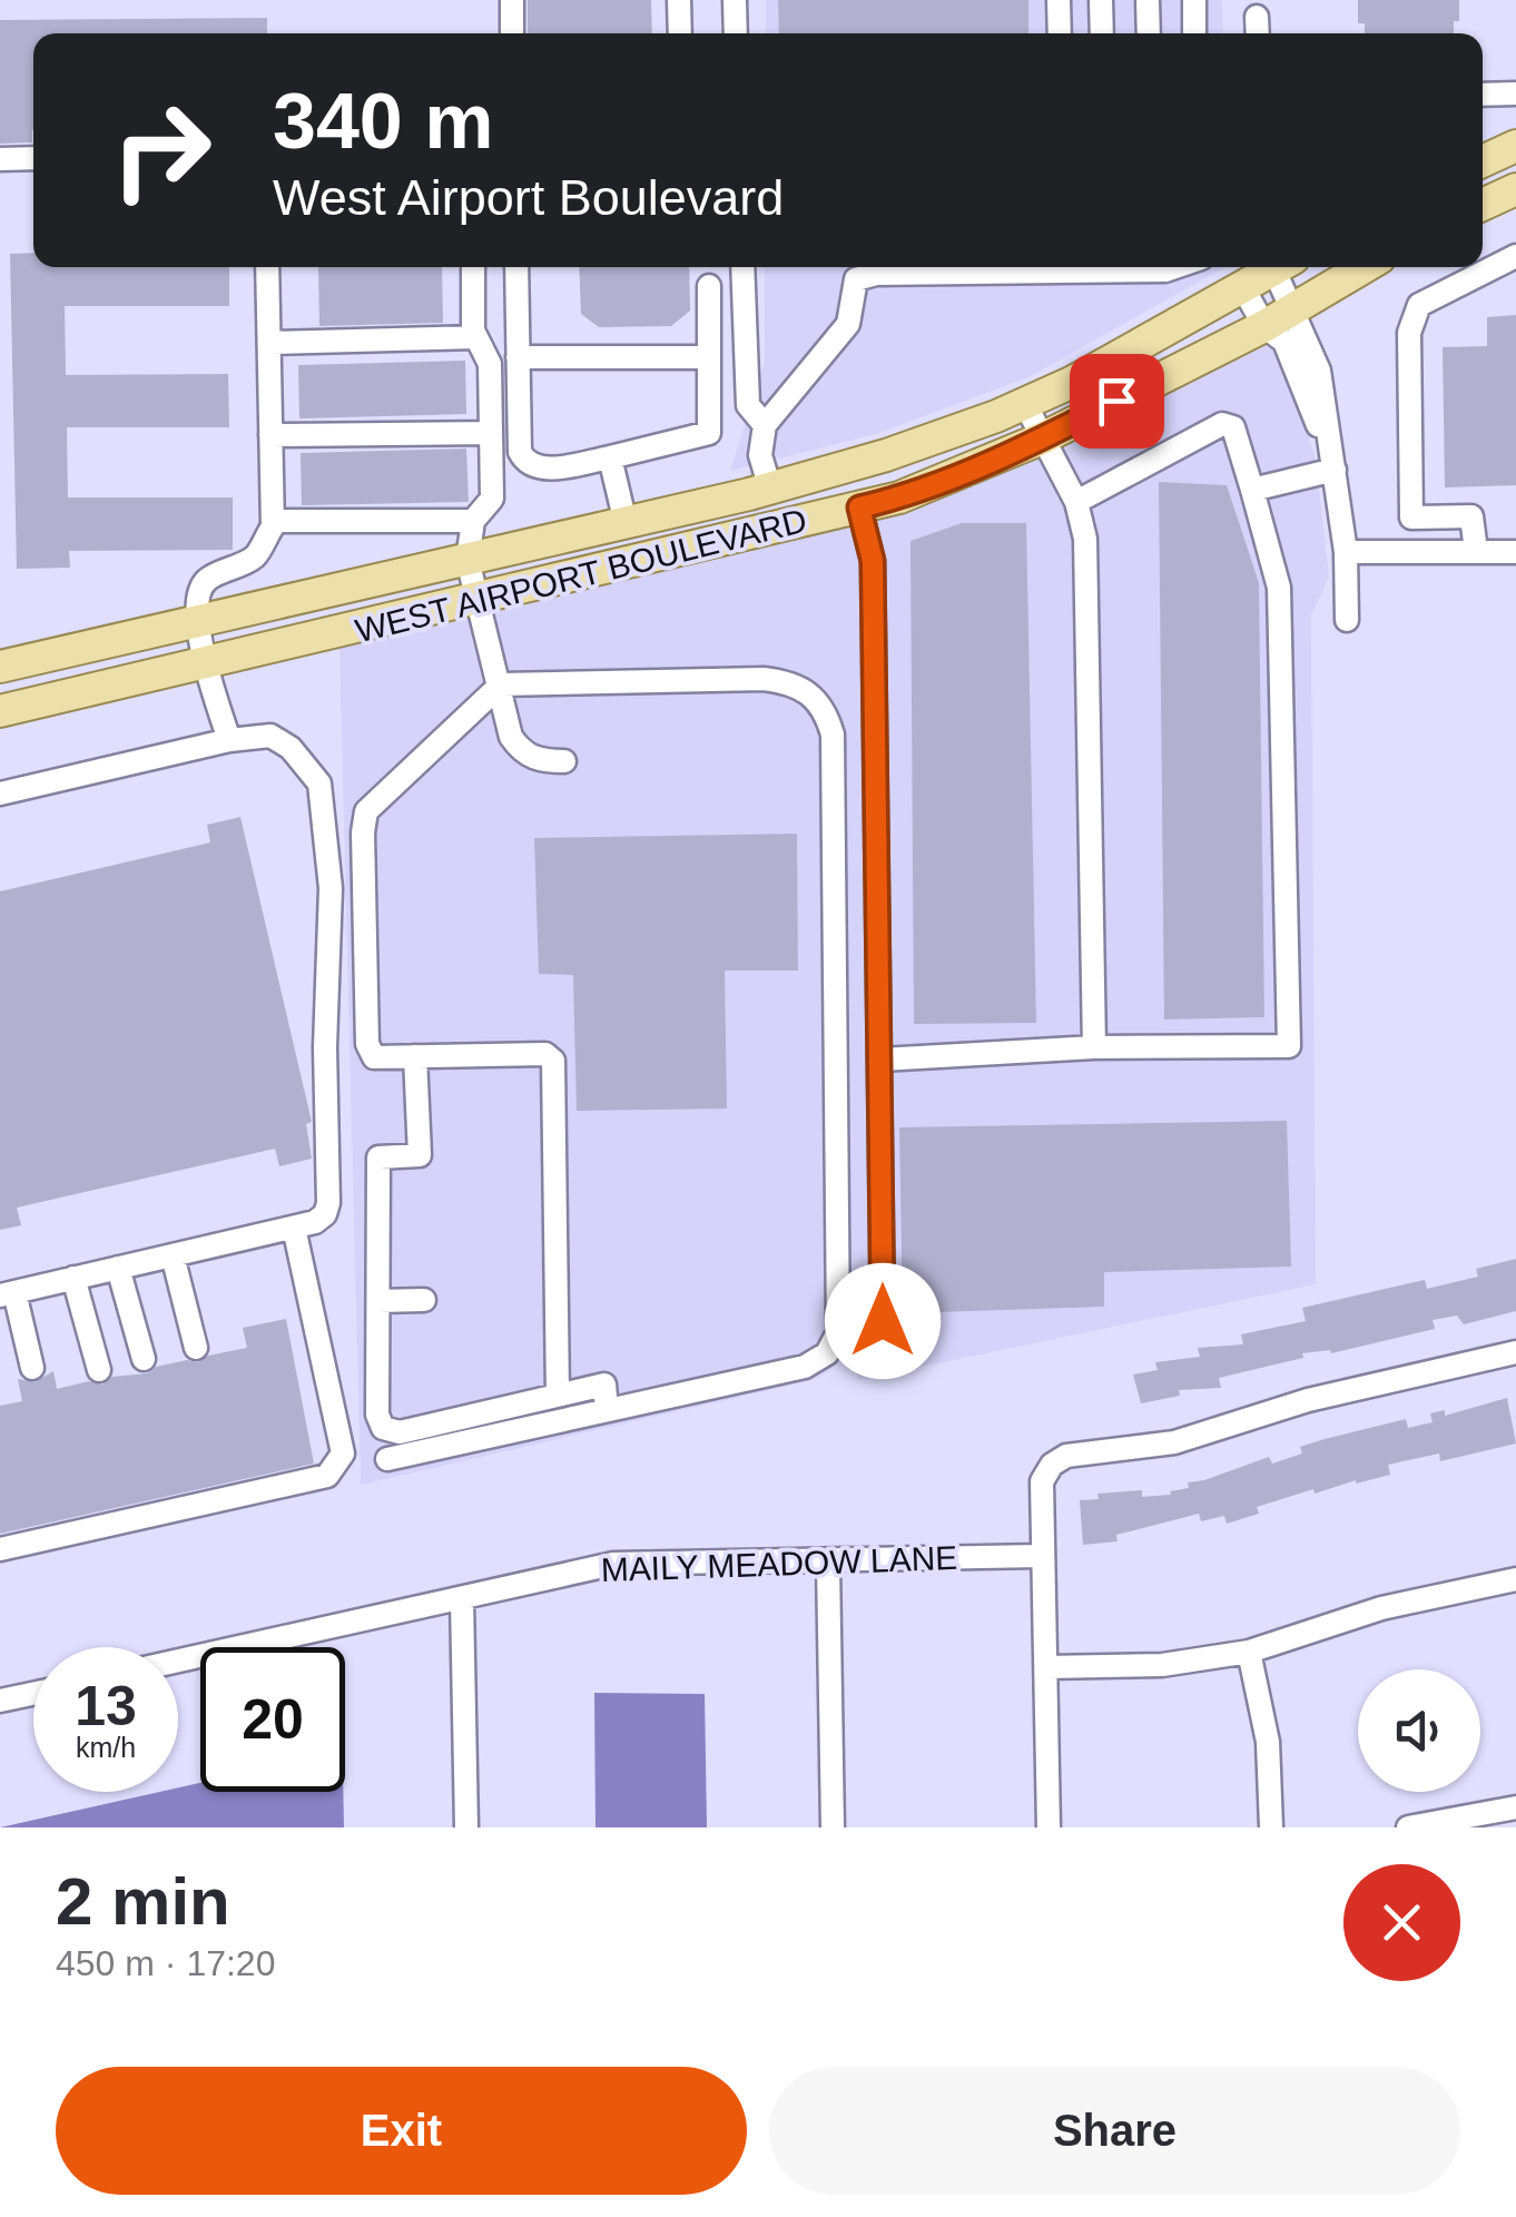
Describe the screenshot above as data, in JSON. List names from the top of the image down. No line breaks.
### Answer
{"streets":{"main road":["WEST AIRPORT BOULEVARD"],"street":["MAILY MEADOW LANE"]},"page":{"turn":["340 m","West Airport Boulevard"],"speed":"13 km/h","limit":"20","heading":["2 min","450 m · 17:20"],"buttons":["Exit","Share"]}}
